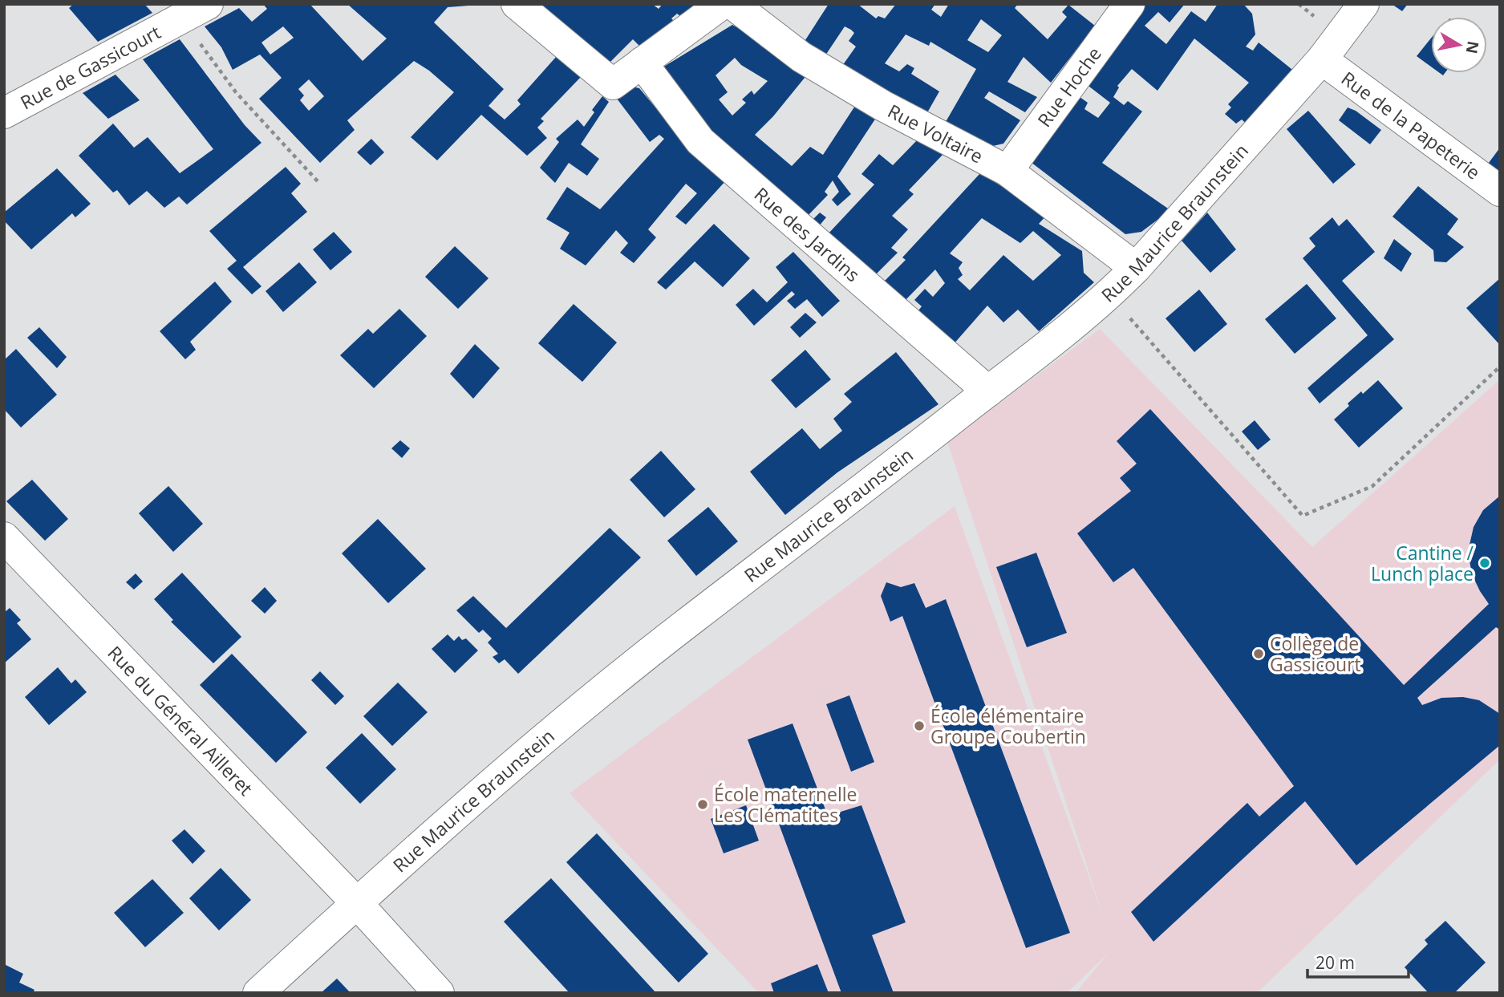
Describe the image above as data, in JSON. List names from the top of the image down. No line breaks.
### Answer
{"streets":{"street":["Rue de Gassicourt","Rue Hoche","Rue de la Papeterie","Rue Voltaire","Rue Maurice Braunstein","Rue des Jardins","Rue du Général Ailleret"]},"crossings":[["Rue Hoche","Rue Voltaire"],["Rue de la Papeterie","Rue Maurice Braunstein"],["Rue Voltaire","Rue Maurice Braunstein"],["Rue Maurice Braunstein","Rue des Jardins"],["Rue Maurice Braunstein","Rue du Général Ailleret"]],"places":["Cantine / Lunch place","Collège de Gassicourt","École élémentaire Groupe Coubertin","École maternelle Les Clématites"],"scale_bar":"20 m","north":"right"}
